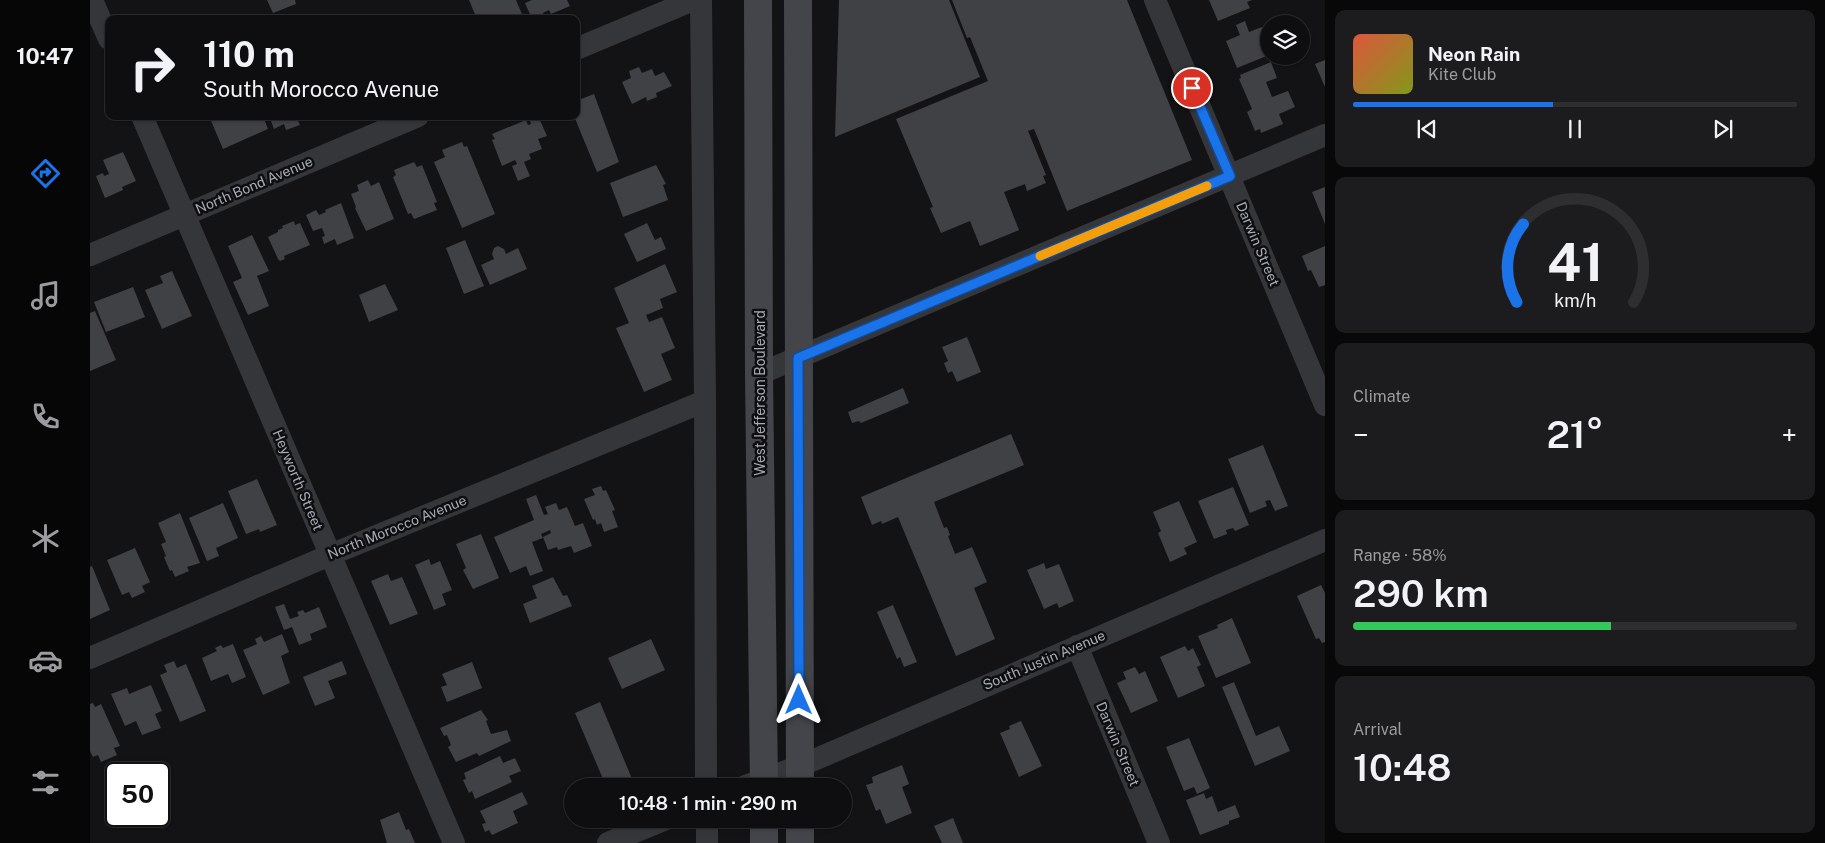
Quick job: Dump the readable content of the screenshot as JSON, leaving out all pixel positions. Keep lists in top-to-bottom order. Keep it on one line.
{"streets":{"main road":["West Jefferson Boulevard"],"street":["North Bond Avenue","Darwin Street","Heyworth Street","North Morocco Avenue","South Justin Avenue"]},"crossings":[["North Bond Avenue","Heyworth Street"],["Darwin Street","South Justin Avenue"],["Heyworth Street","North Morocco Avenue"]],"page":{"tabs":"10:47","turn":["110 m","South Morocco Avenue"],"song":["Neon Rain","Kite Club"],"tile":["Climate",["Range · 58%","290 km"],["Arrival","10:48"]],"heat":["−","21°","+"],"limit":"50","trip":"10:48 · 1 min · 290 m","gauge":["41","km/h"]}}
